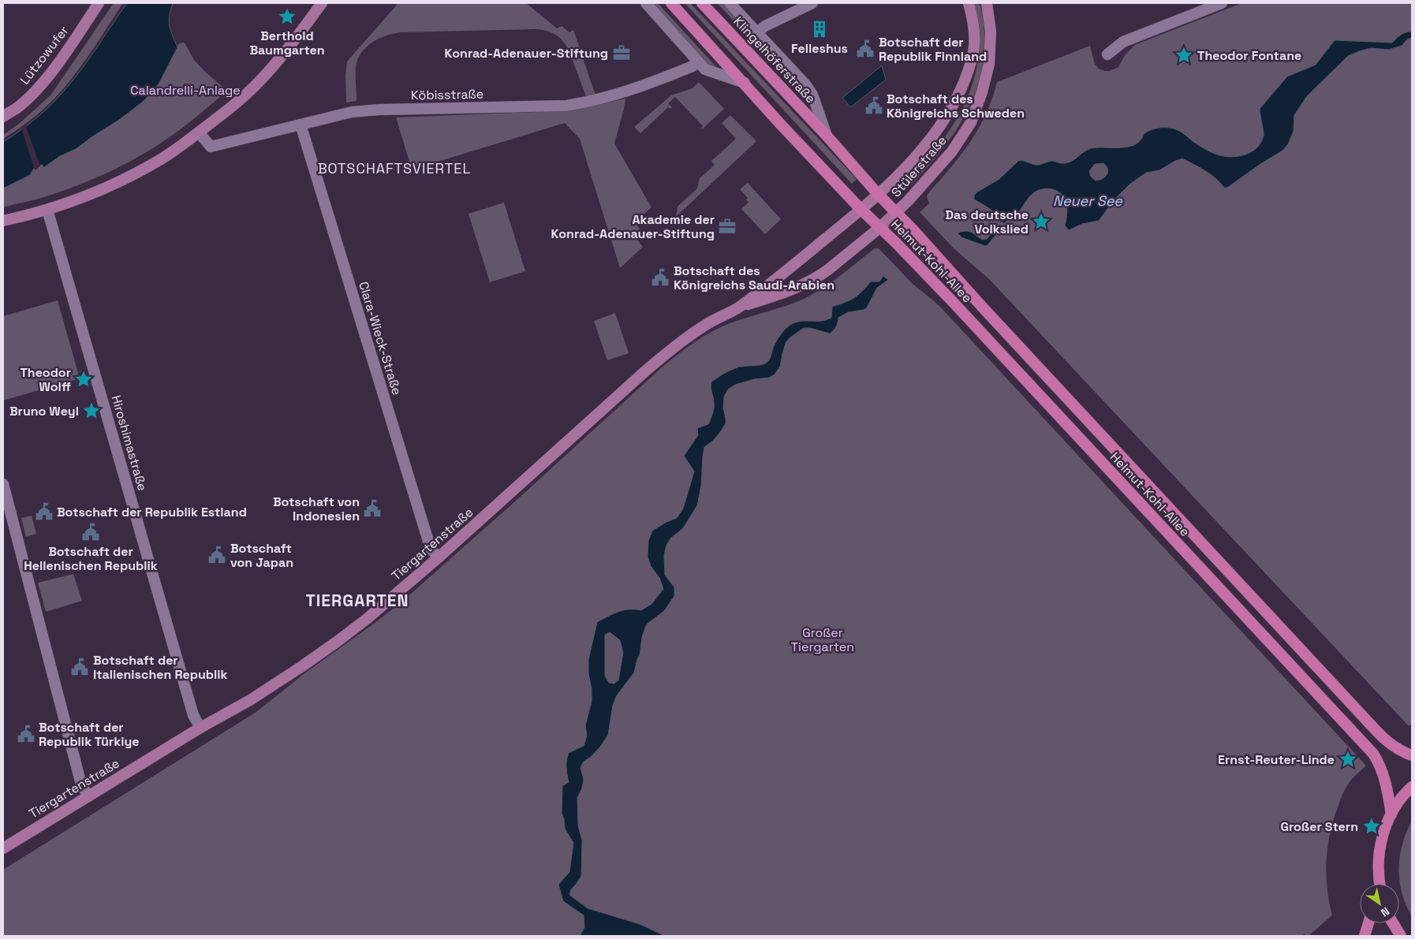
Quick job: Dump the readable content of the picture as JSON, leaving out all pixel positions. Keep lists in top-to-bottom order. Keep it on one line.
{"streets":{"main road":["Lützowufer","Klingelhöferstraße","Stülerstraße","Helmut-Kohl-Allee","Tiergartenstraße"],"street":["Köbisstraße","Clara-Wieck-Straße","Hiroshimastraße"]},"crossings":[["Klingelhöferstraße","Stülerstraße"],["Klingelhöferstraße","Helmut-Kohl-Allee"],["Klingelhöferstraße","Tiergartenstraße"],["Köbisstraße","Clara-Wieck-Straße"],["Stülerstraße","Helmut-Kohl-Allee"],["Stülerstraße","Tiergartenstraße"],["Helmut-Kohl-Allee","Tiergartenstraße"],["Clara-Wieck-Straße","Tiergartenstraße"],["Hiroshimastraße","Tiergartenstraße"]],"districts":["BOTSCHAFTSVIERTEL","TIERGARTEN"],"water":["Neuer See"],"parks":["Calandrelli-Anlage","Großer Tiergarten"],"places":{"place":["Berthold Baumgarten","Theodor Fontane","Das deutsche Volkslied","Theodor Wolff","Bruno Weyl","Ernst-Reuter-Linde","Großer Stern"],"building":["Felleshus"],"public building":["Botschaft der Republik Finnland","Botschaft des Königreichs Schweden","Botschaft des Königreichs Saudi-Arabien","Botschaft von Indonesien","Botschaft der Republik Estland","Botschaft der Hellenischen Republik","Botschaft von Japan","Botschaft der Italienischen Republik","Botschaft der Republik Türkiye"],"office":["Konrad-Adenauer-Stiftung","Akademie der Konrad-Adenauer-Stiftung"]},"north":"bottom right"}
